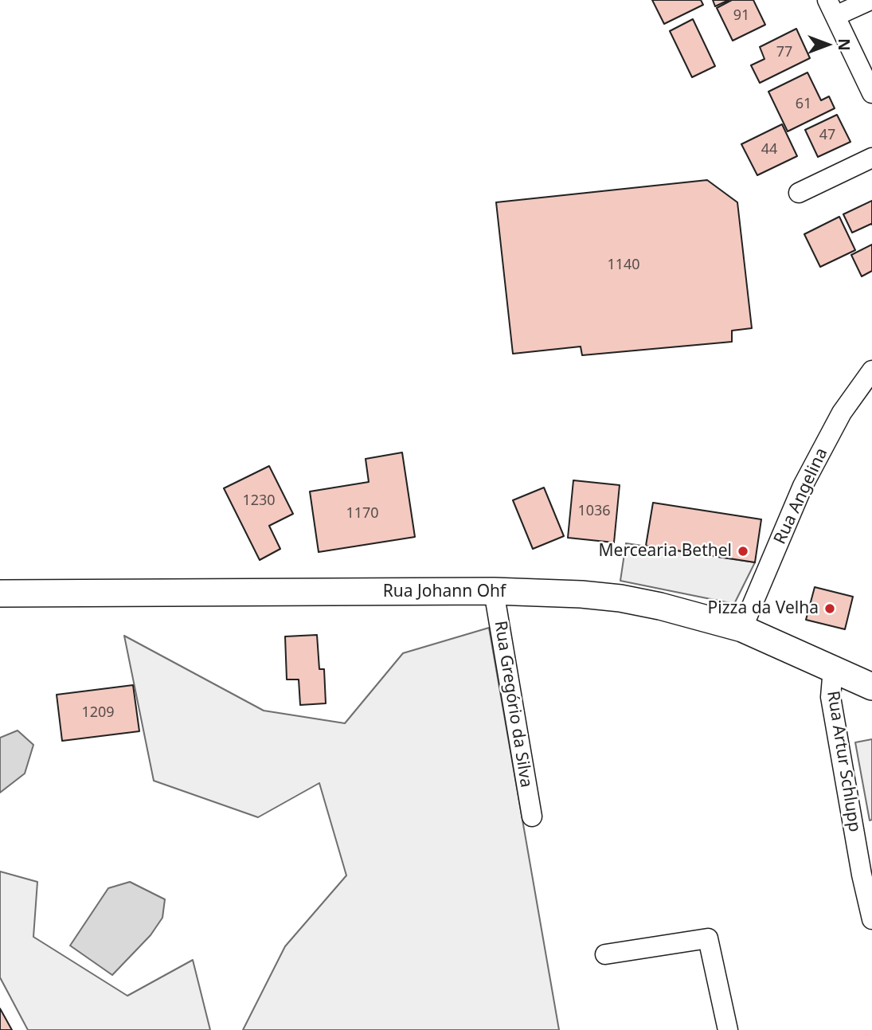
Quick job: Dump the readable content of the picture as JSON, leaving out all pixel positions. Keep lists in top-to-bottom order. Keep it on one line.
{"streets":{"main road":["Rua Johann Ohf"],"street":["Rua Angelina","Rua Gregório da Silva","Rua Artur Schlupp"]},"crossings":[["Rua Angelina","Rua Johann Ohf"],["Rua Johann Ohf","Rua Gregório da Silva"],["Rua Johann Ohf","Rua Artur Schlupp"]],"places":["Mercearia Bethel","Pizza da Velha"],"house_numbers":["91","77","61","47","44","1140","1230","1036","1170","1209"],"north":"right"}
